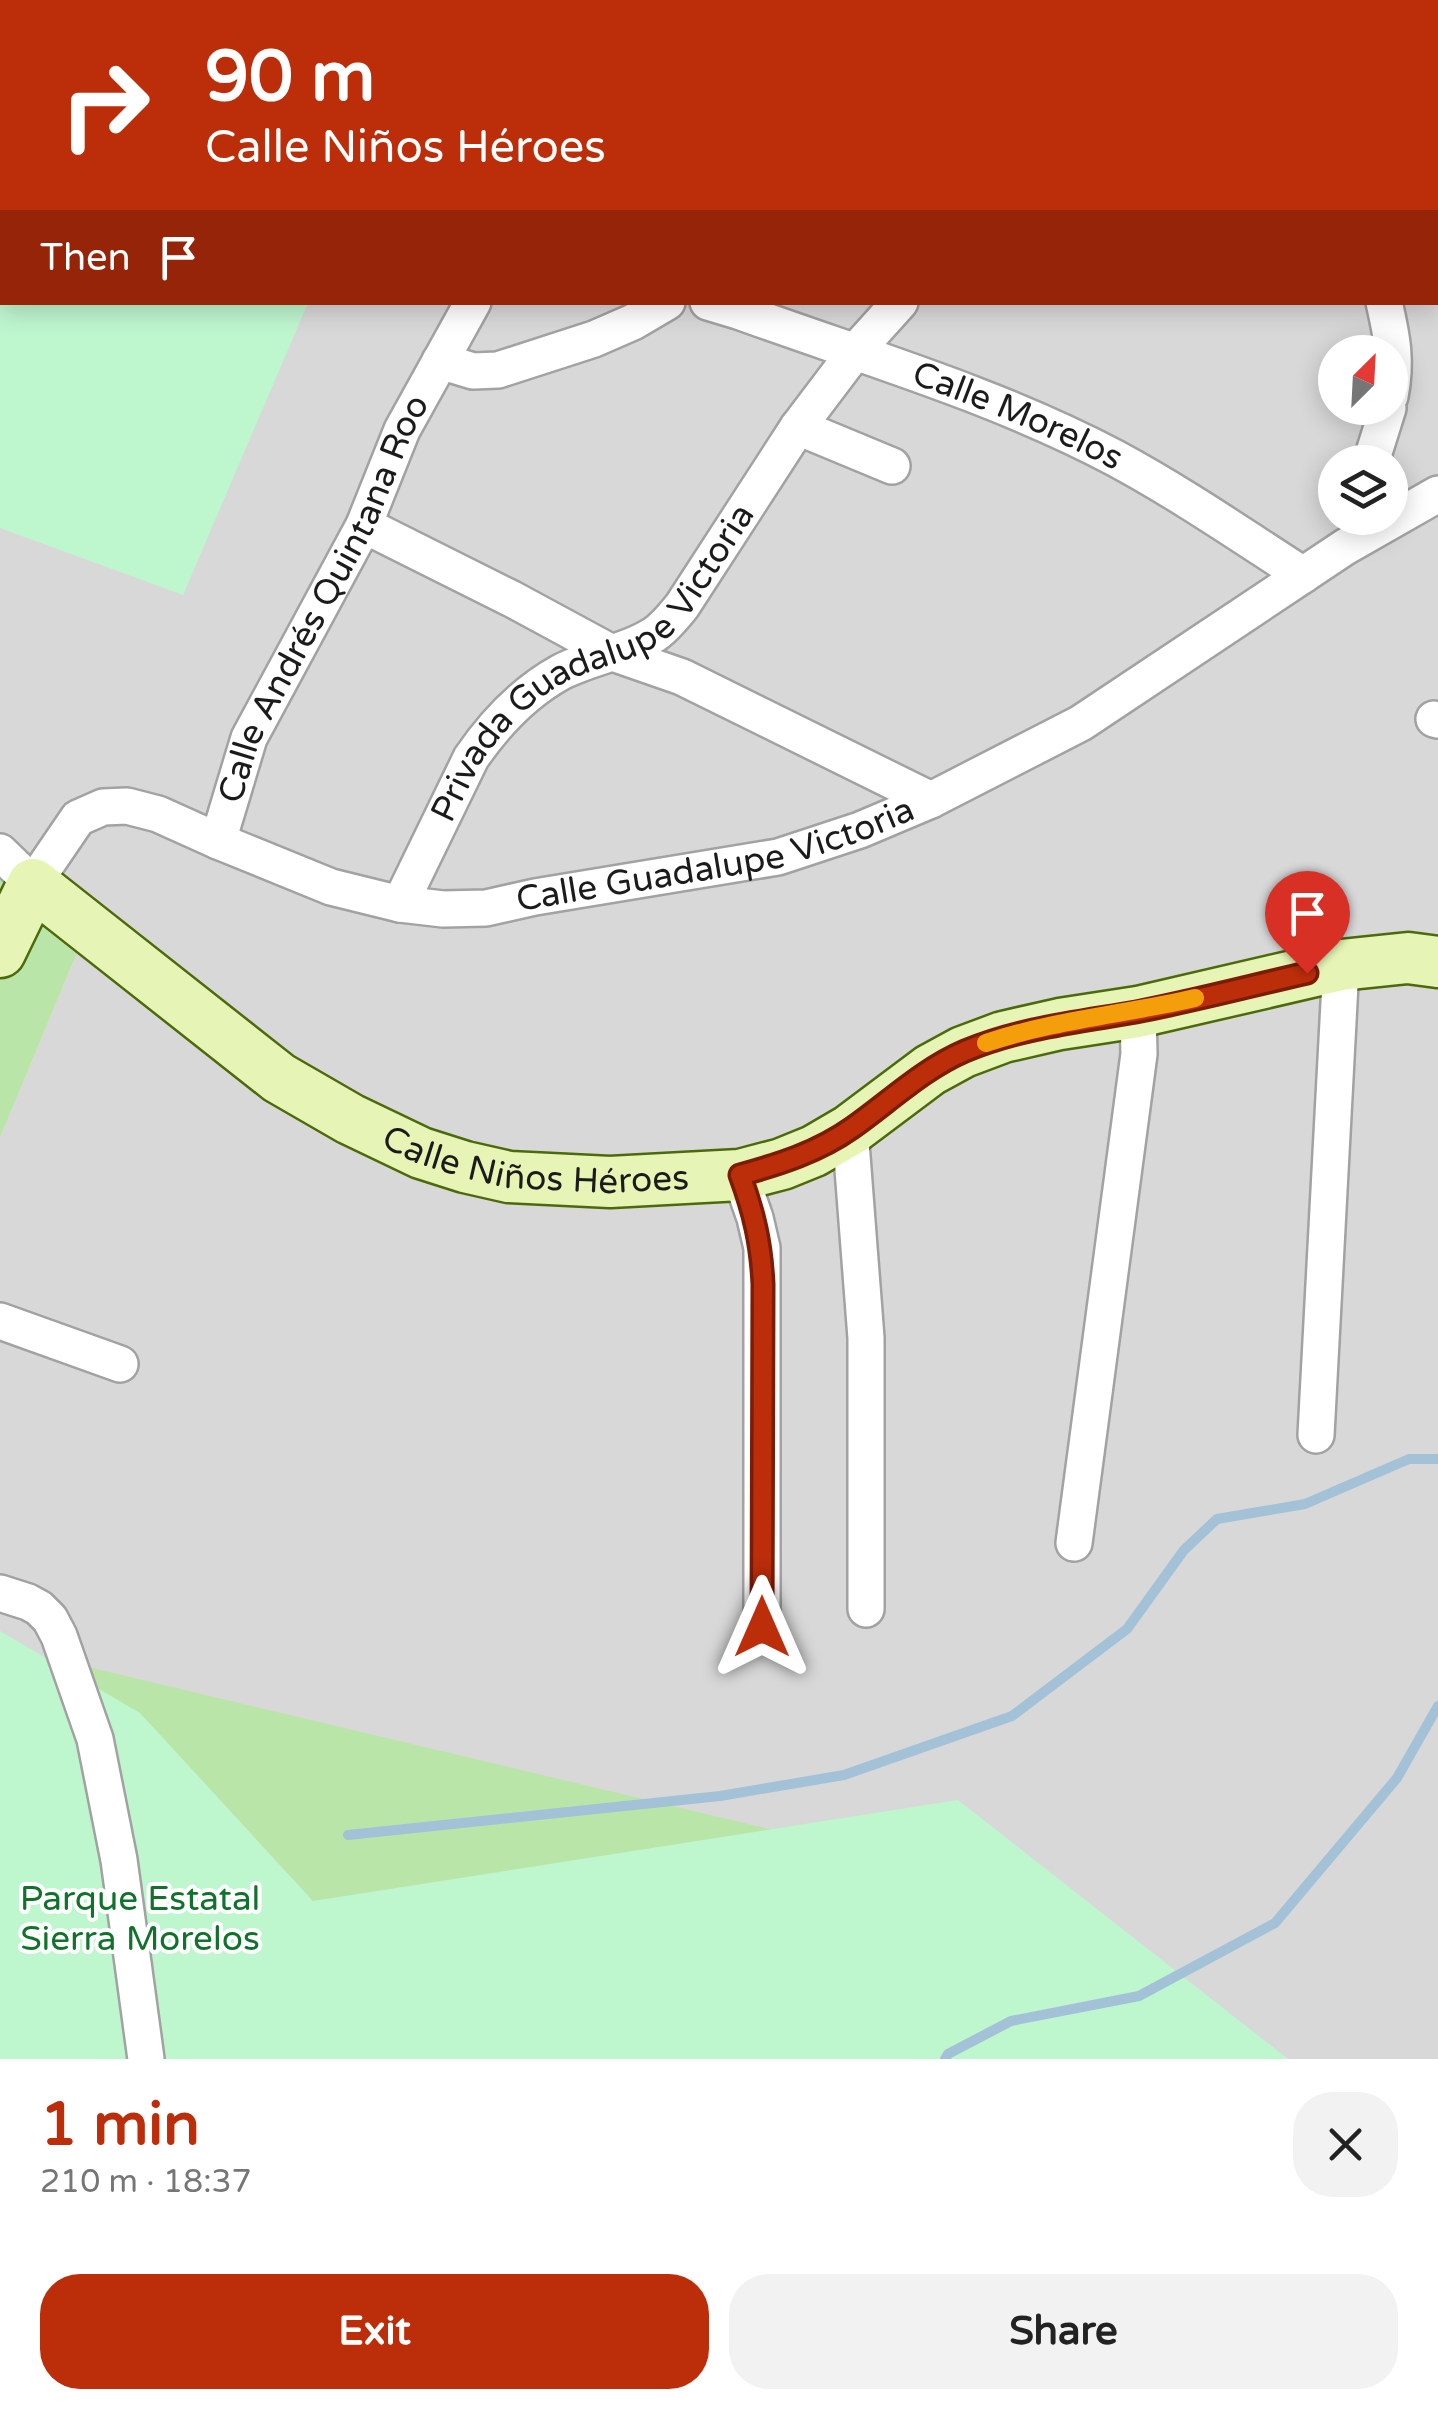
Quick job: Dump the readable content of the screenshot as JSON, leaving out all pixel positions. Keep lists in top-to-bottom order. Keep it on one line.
{"streets":{"street":["Calle Morelos","Calle Andrés Quintana Roo","Privada Guadalupe Victoria","Calle Guadalupe Victoria","Calle Niños Héroes"]},"crossings":[["Calle Morelos","Privada Guadalupe Victoria"],["Calle Morelos","Calle Guadalupe Victoria"],["Calle Andrés Quintana Roo","Calle Guadalupe Victoria"],["Privada Guadalupe Victoria","Calle Guadalupe Victoria"],["Calle Guadalupe Victoria","Calle Niños Héroes"]],"parks":["Parque Estatal Sierra Morelos"],"north":"top right","page":{"turn":["90 m","Calle Niños Héroes"],"then":"Then","heading":["1 min","210 m · 18:37"],"buttons":["Exit","Share"]}}
